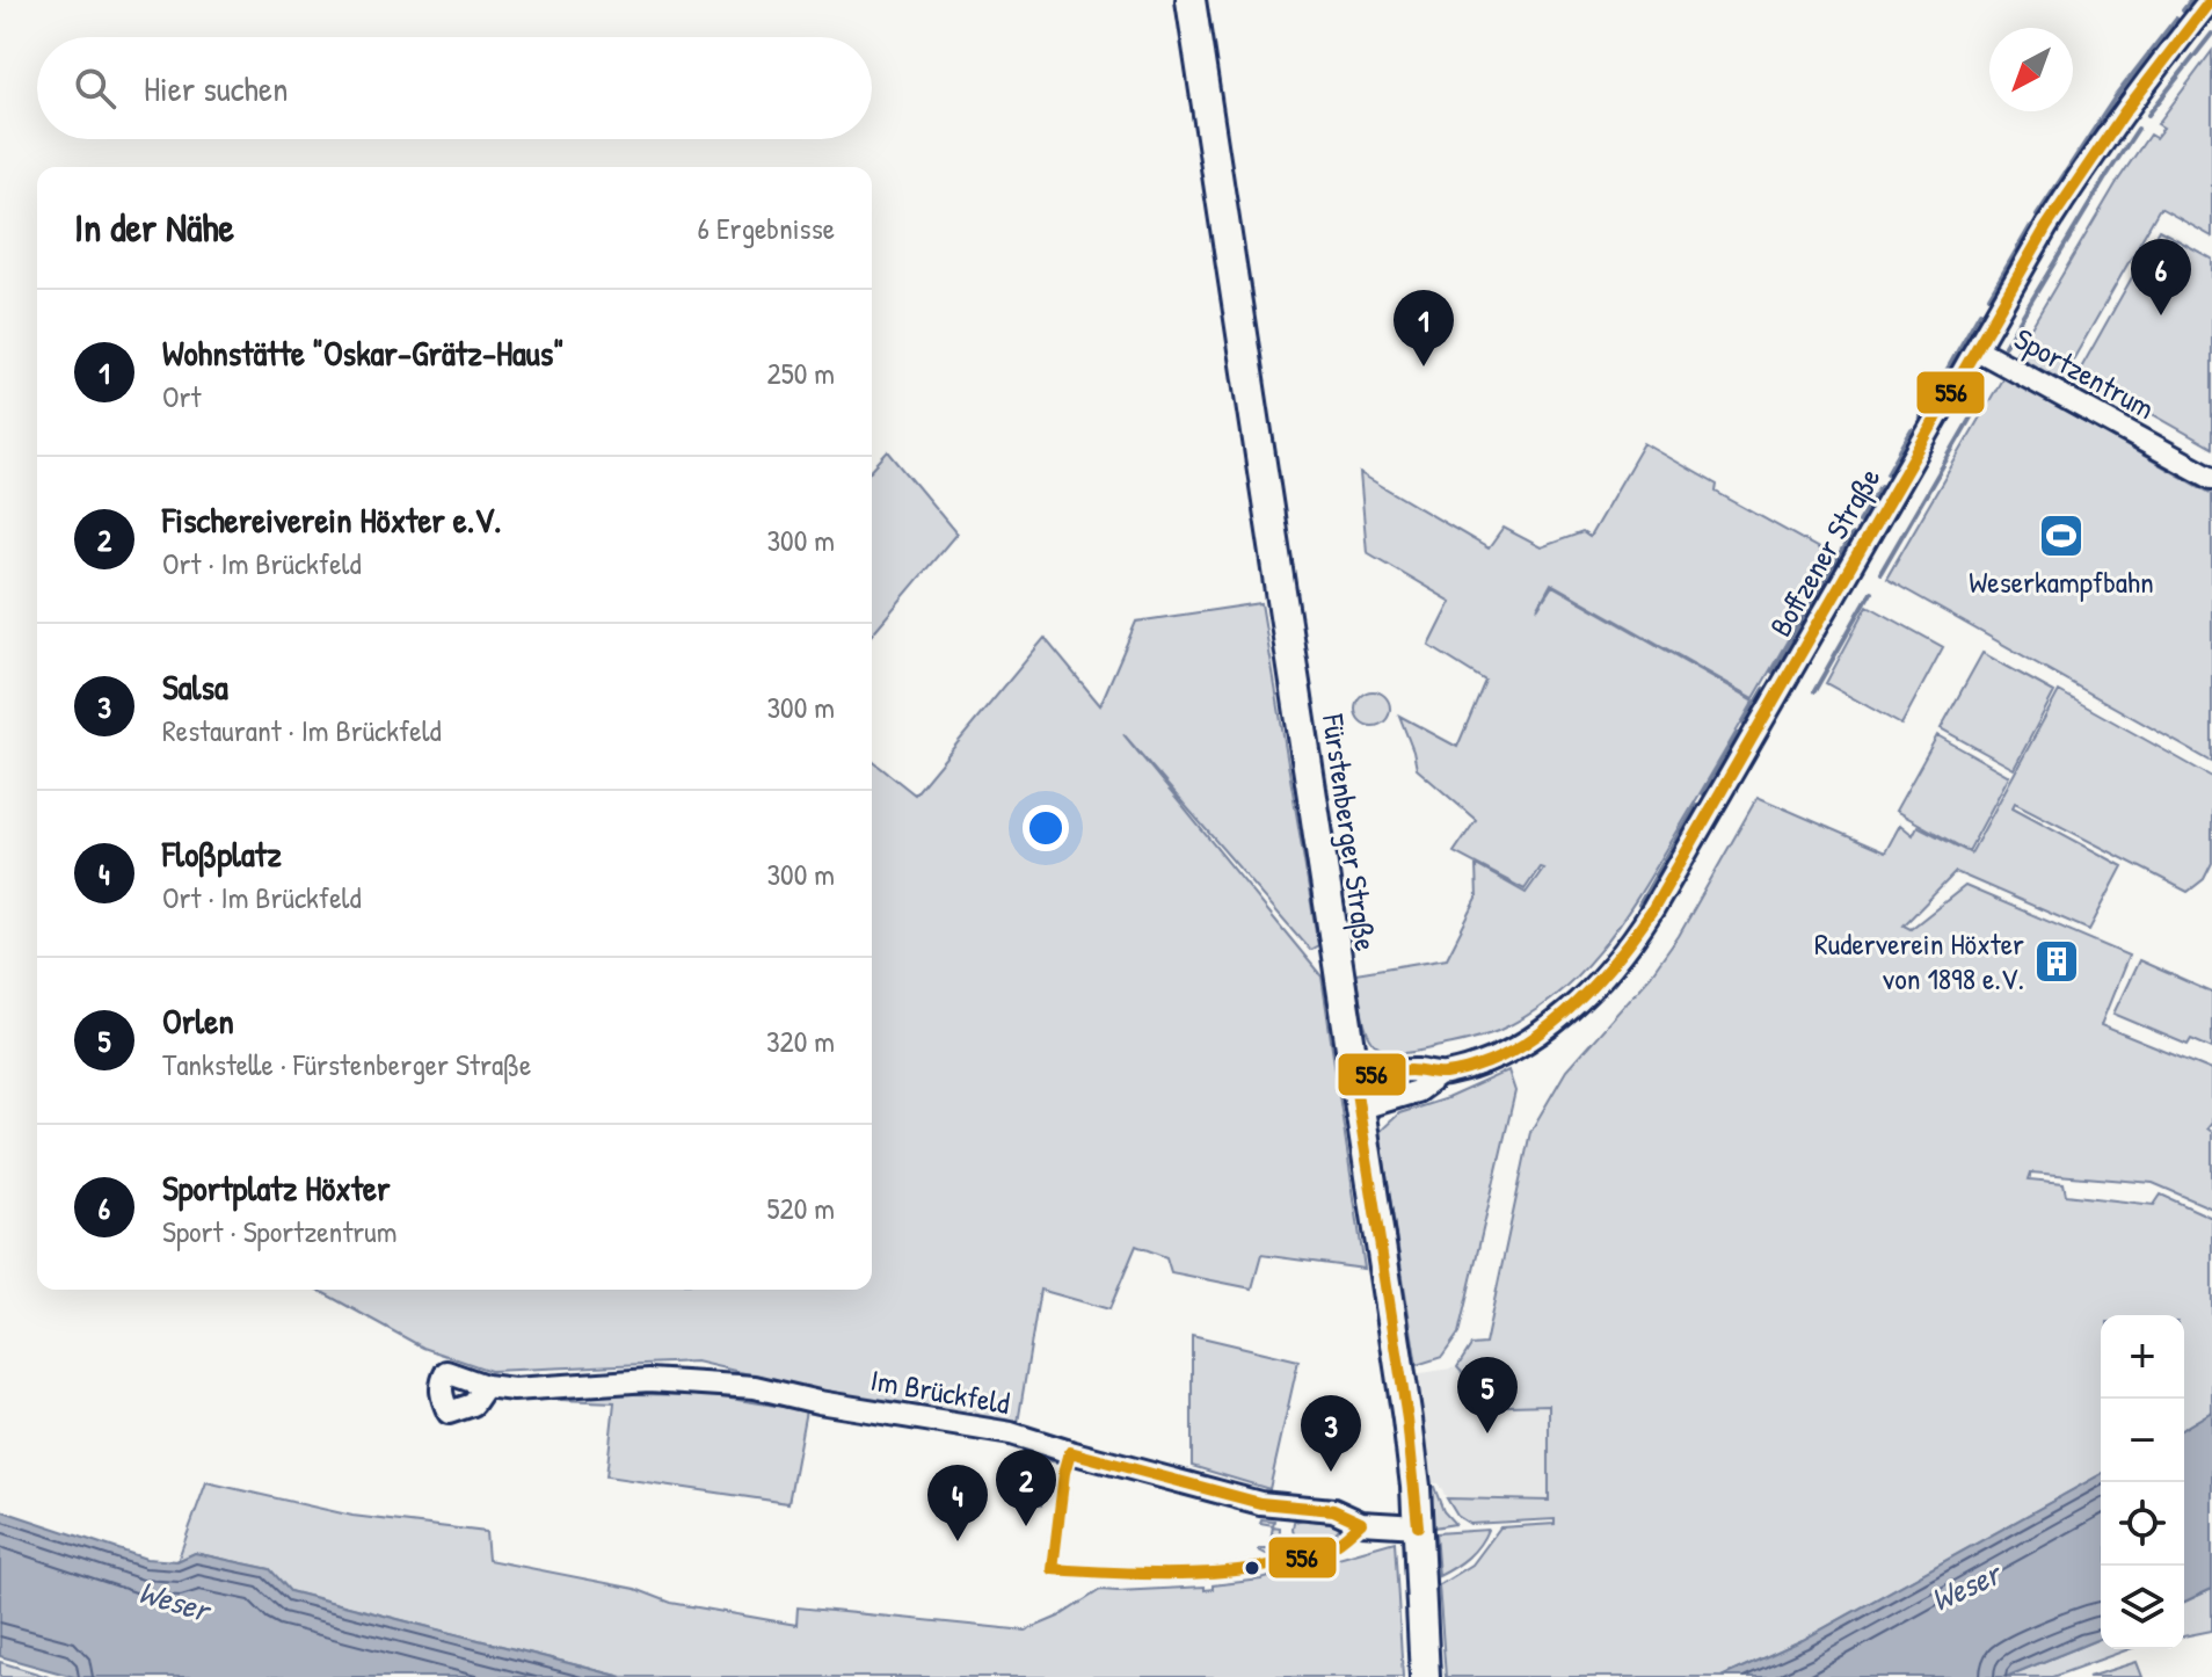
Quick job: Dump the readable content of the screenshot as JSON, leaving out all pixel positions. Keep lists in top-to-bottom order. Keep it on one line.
{"streets":{"main road":["Fürstenberger Straße"],"street":["Sportzentrum","Boffzener Straße","Im Brückfeld"]},"crossings":[["Sportzentrum","Boffzener Straße"],["Boffzener Straße","Fürstenberger Straße"],["Fürstenberger Straße","Im Brückfeld"]],"water":["Weser"],"places":{"sports":["Weserkampfbahn"],"building":["Ruderverein Höxter von 1898 e.V."]},"lines":["transit line 556"],"north":"bottom left","page":{"search":"Hier suchen","heading":["In der Nähe","6 Ergebnisse"],"pins":["6","1","5","3","2","4"],"list":[{"mark":"1","name":"Wohnstätte \"Oskar-Grätz-Haus\"","note":"Ort","value":"250 m"},{"mark":"2","name":"Fischereiverein Höxter e.V.","note":"Ort · Im Brückfeld","value":"300 m"},{"mark":"3","name":"Salsa","note":"Restaurant · Im Brückfeld","value":"300 m"},{"mark":"4","name":"Floßplatz","note":"Ort · Im Brückfeld","value":"300 m"},{"mark":"5","name":"Orlen","note":"Tankstelle · Fürstenberger Straße","value":"320 m"},{"mark":"6","name":"Sportplatz Höxter","note":"Sport · Sportzentrum","value":"520 m"}],"map_buttons":["+","−"]}}
